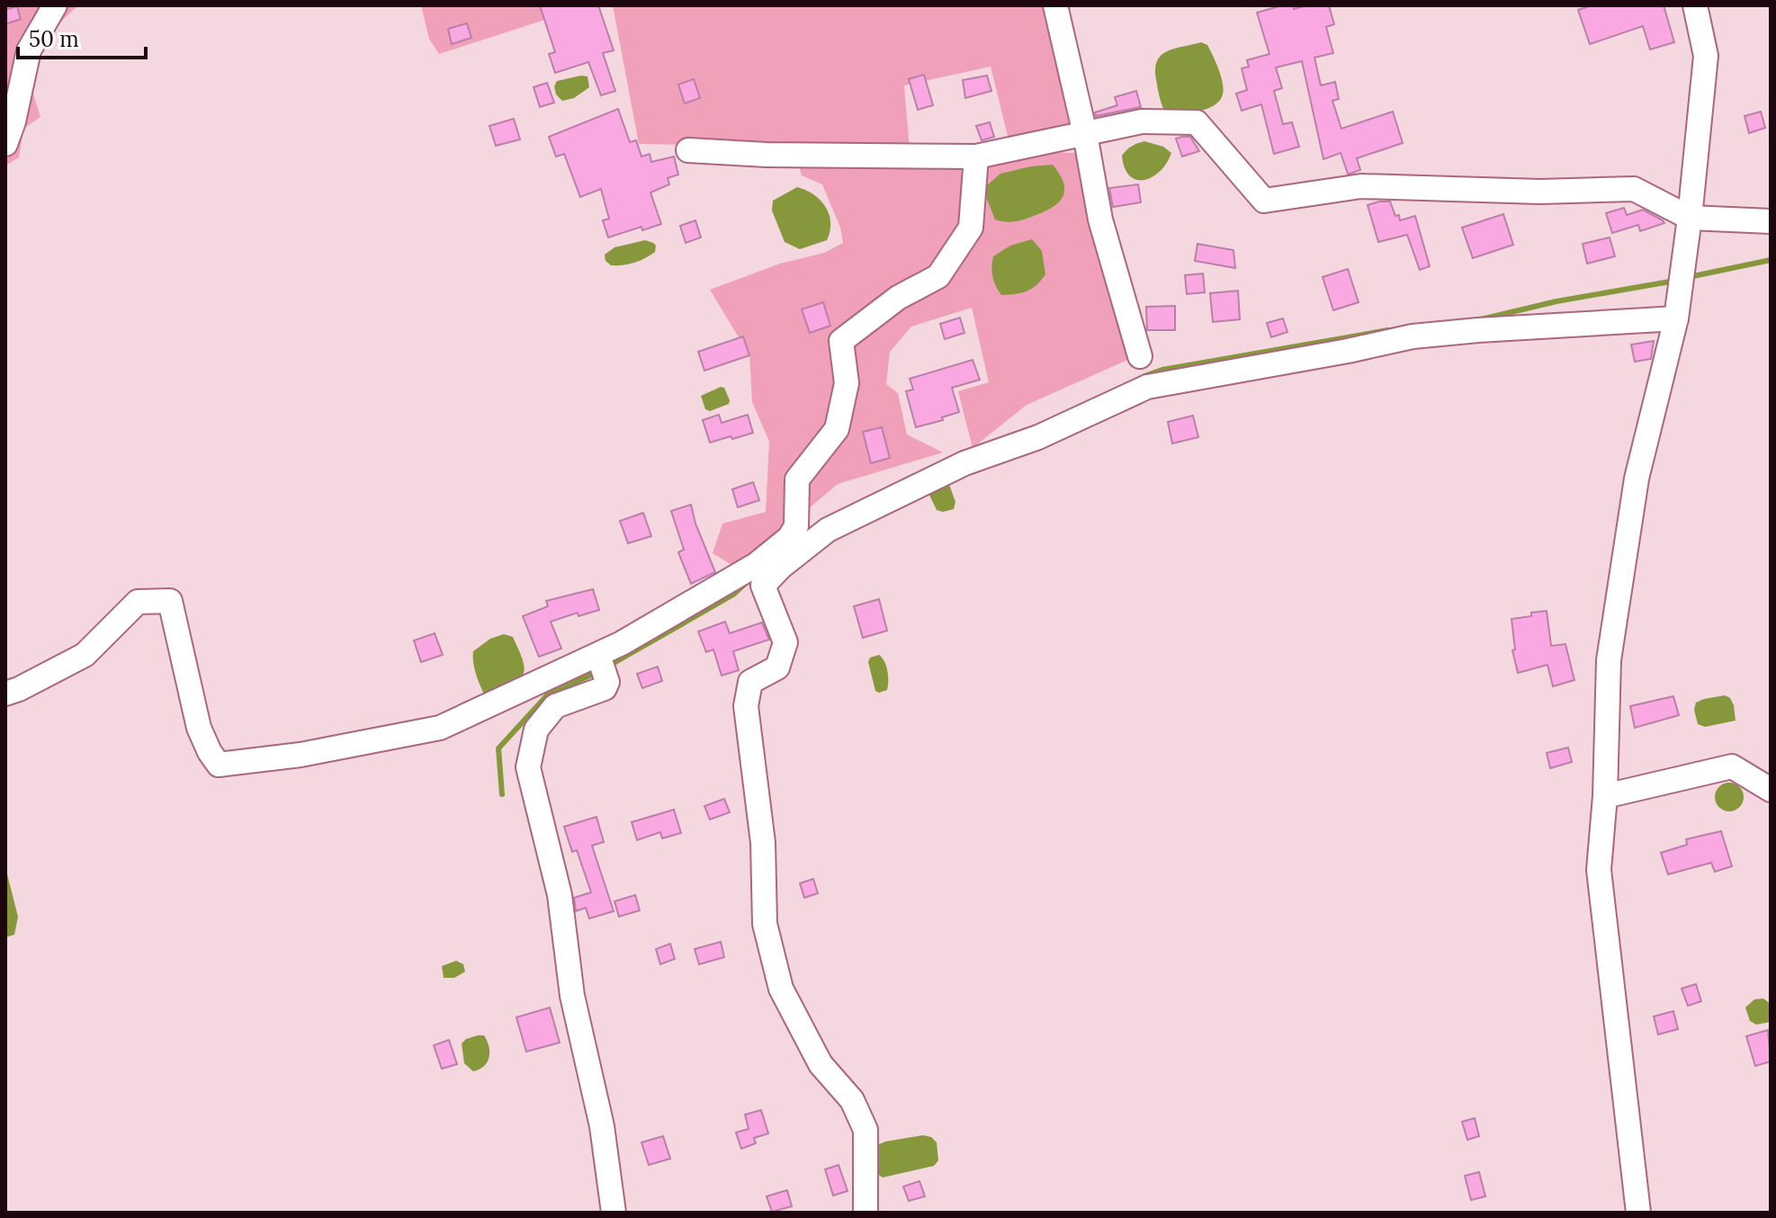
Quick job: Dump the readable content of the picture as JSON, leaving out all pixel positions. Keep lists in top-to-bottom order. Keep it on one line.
{"scale_bar":"50 m"}
